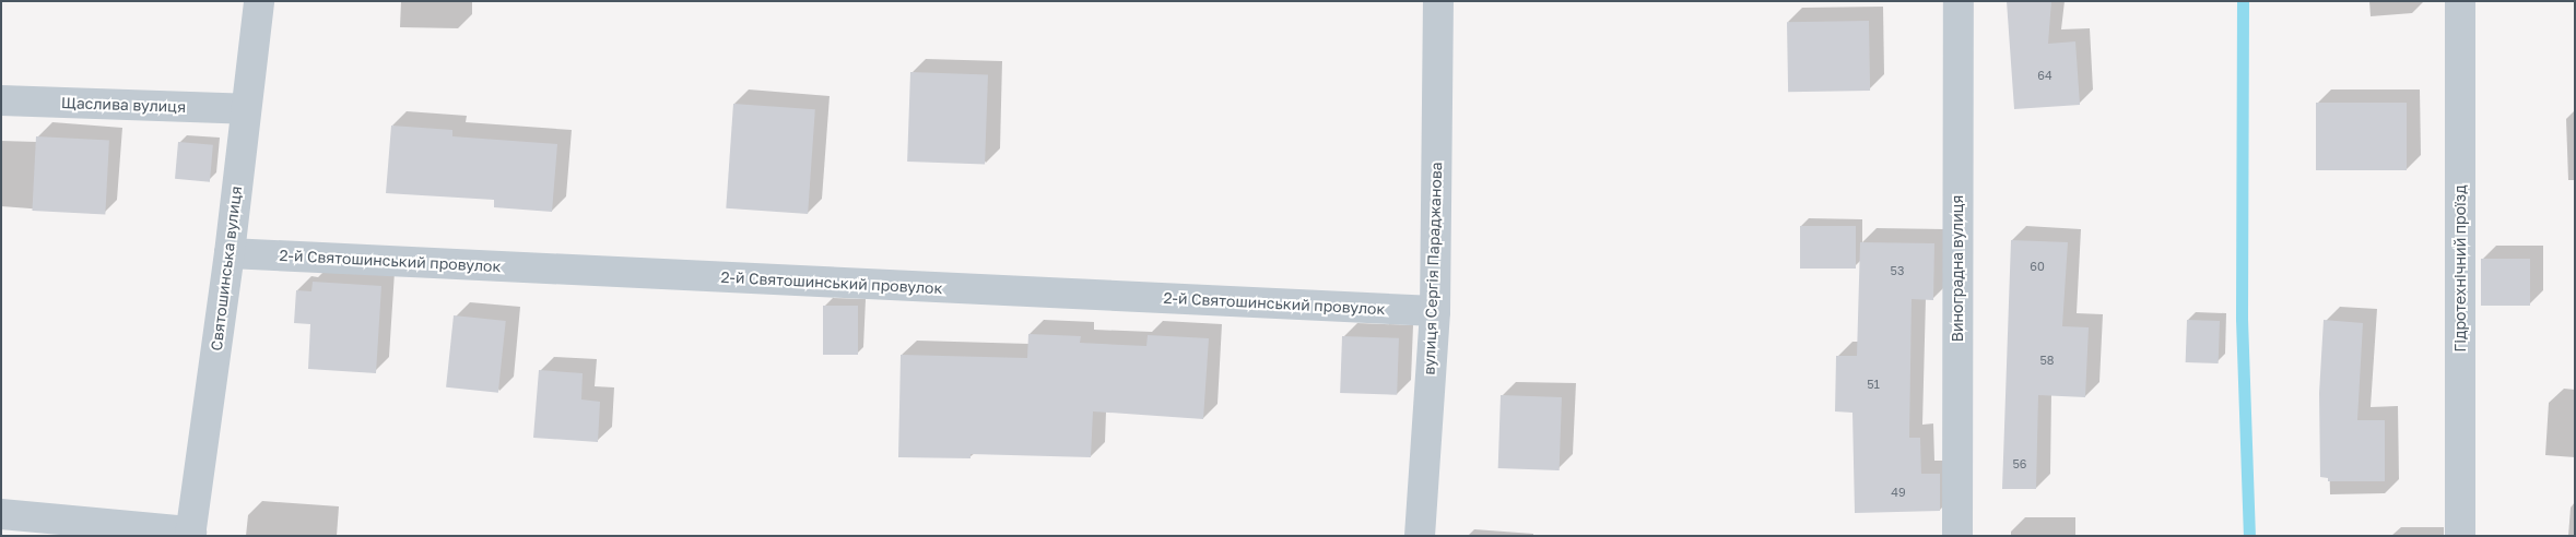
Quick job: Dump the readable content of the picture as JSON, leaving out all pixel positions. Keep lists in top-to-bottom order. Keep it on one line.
{"streets":{"street":["Щаслива вулиця","2-й Святошинський провулок","Святошинська вулиця","вулиця Сергія Параджанова","Виноградна вулиця","Гідротехнічний проїзд"]},"crossings":[["Щаслива вулиця","Святошинська вулиця"],["2-й Святошинський провулок","Святошинська вулиця"],["2-й Святошинський провулок","вулиця Сергія Параджанова"]],"house_numbers":["64","60","53","58","51","56","49"]}
